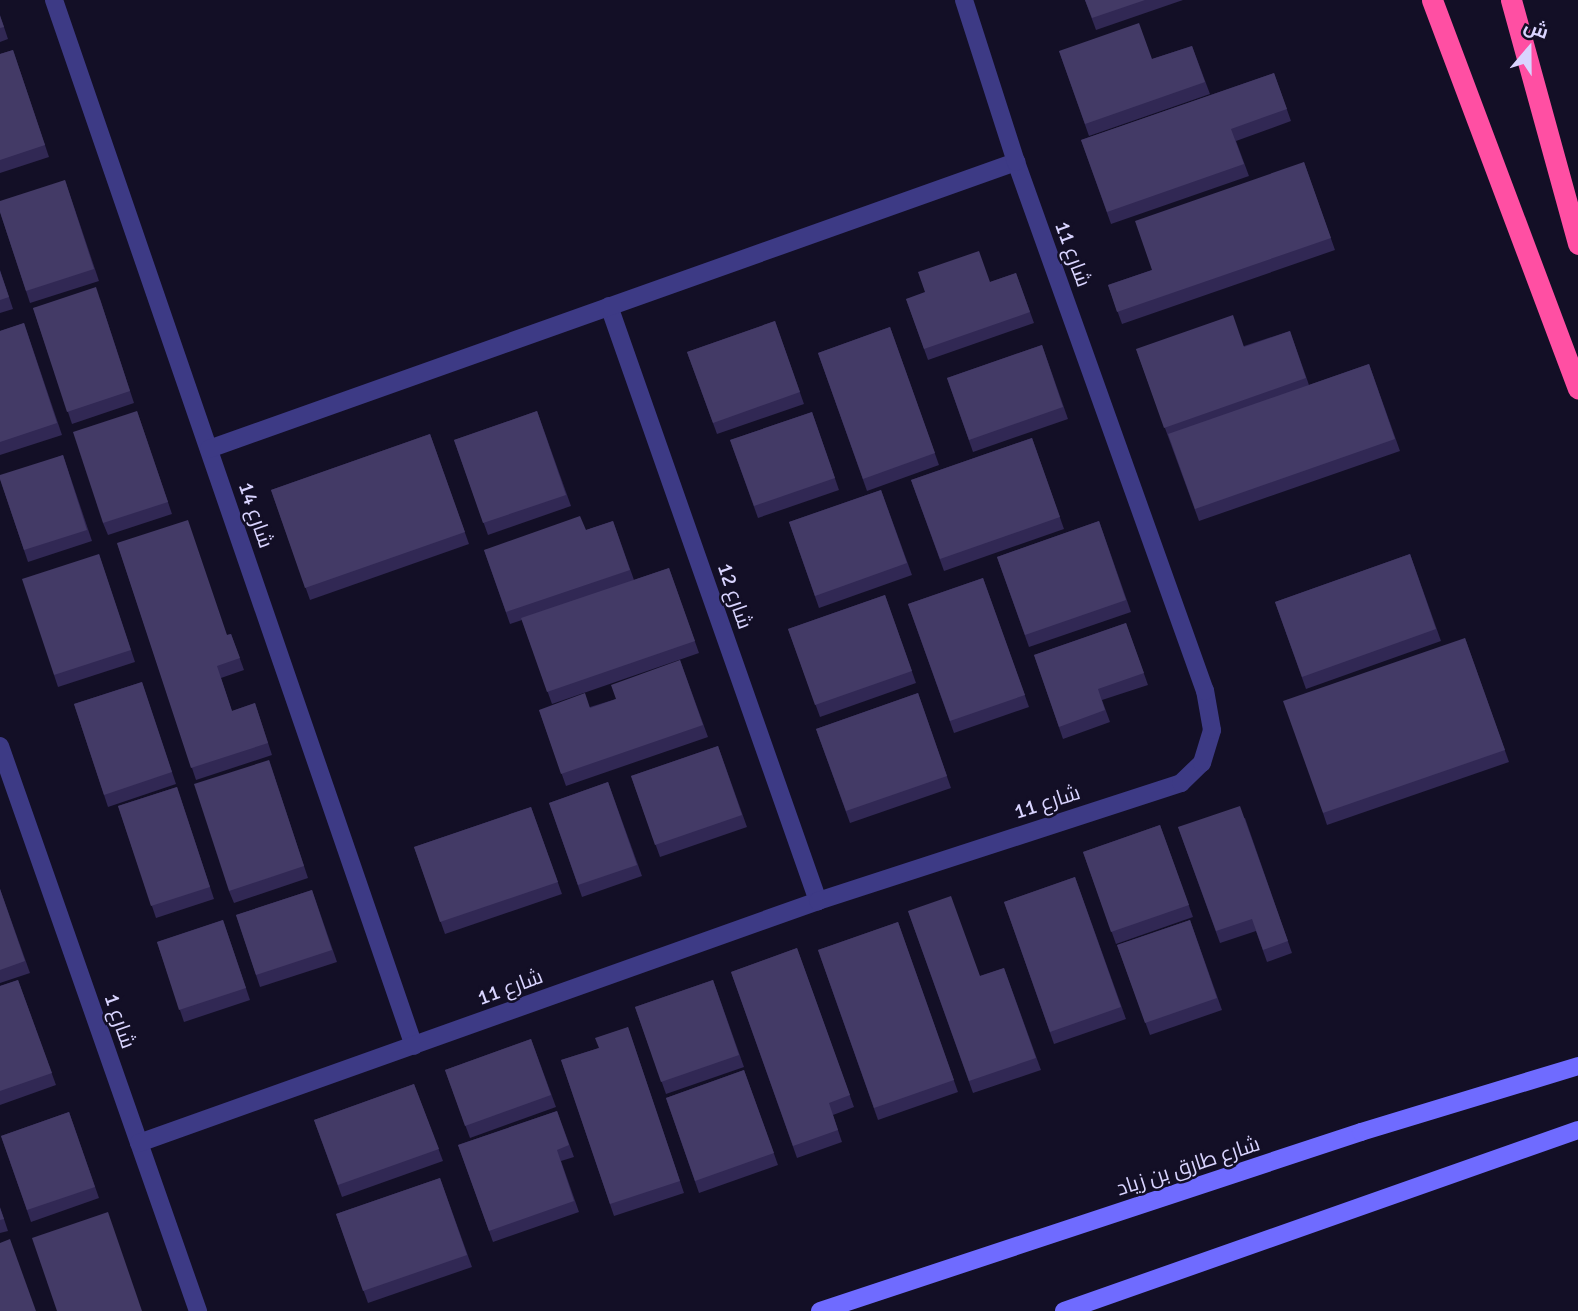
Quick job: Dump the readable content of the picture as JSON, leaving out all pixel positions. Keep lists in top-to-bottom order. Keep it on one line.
{"streets":{"main road":["شارع طارق بن زياد"],"street":["شارع 11","شارع 14","شارع 12","شارع 1"]},"crossings":[["شارع 11","شارع 14"],["شارع 11","شارع 12"],["شارع 11","شارع 1"]],"north":"top"}
